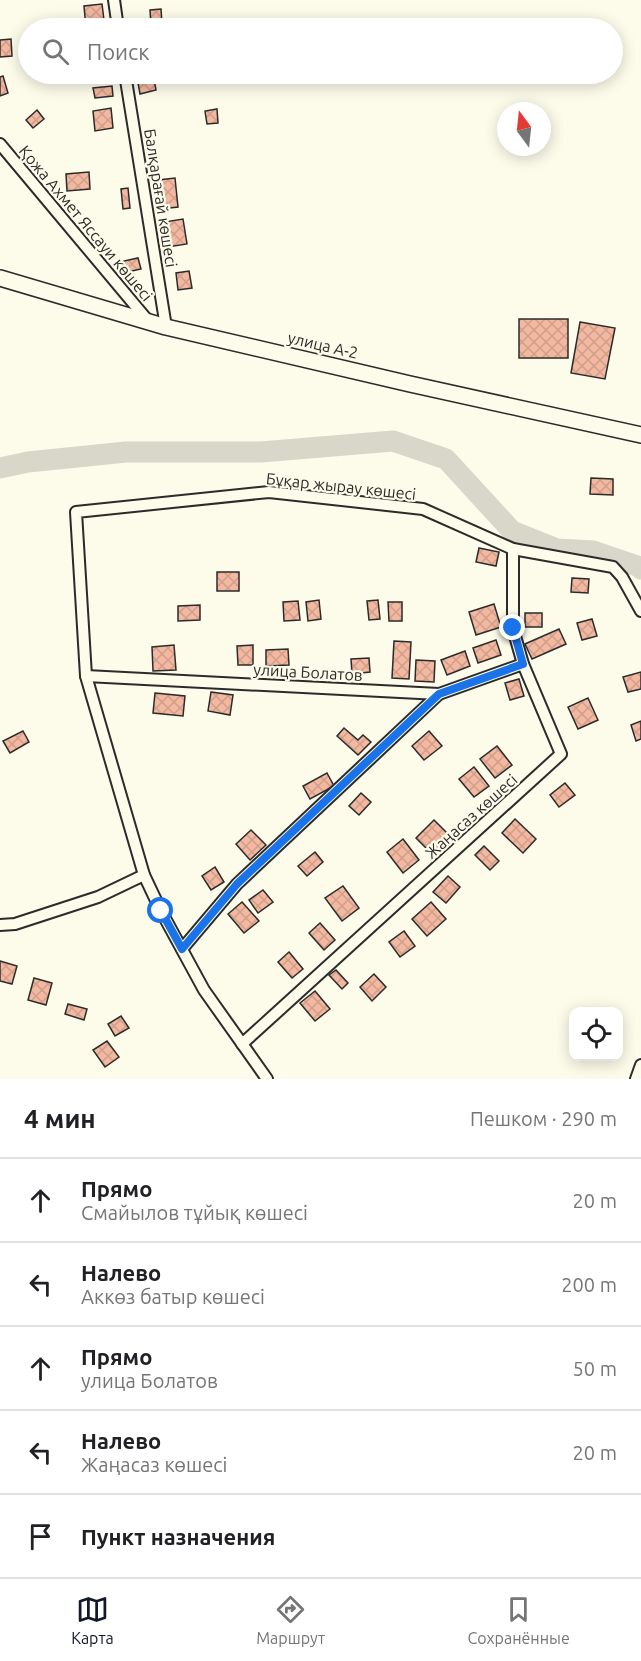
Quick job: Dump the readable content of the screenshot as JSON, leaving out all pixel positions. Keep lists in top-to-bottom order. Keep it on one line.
{"streets":{"main road":["улица А-2"],"street":["Балқарағай көшесі","Қожа Ахмет Яссауи көшесі","Бұқар жырау көшесі","улица Болатов","Жаңасаз көшесі"]},"crossings":[["Балқарағай көшесі","улица А-2"],["Қожа Ахмет Яссауи көшесі","улица А-2"],["Бұқар жырау көшесі","улица Болатов"],["Бұқар жырау көшесі","Жаңасаз көшесі"],["улица Болатов","Жаңасаз көшесі"]],"north":"top","page":{"search":"Поиск","heading":["4 мин","Пешком · 290 m"],"list":[["Прямо","Смайылов тұйық көшесі","20 m"],["Налево","Аккөз батыр көшесі","200 m"],["Прямо","улица Болатов","50 m"],["Налево","Жаңасаз көшесі","20 m"],"Пункт назначения"],"nav":["Карта","Маршрут","Сохранённые"]}}
